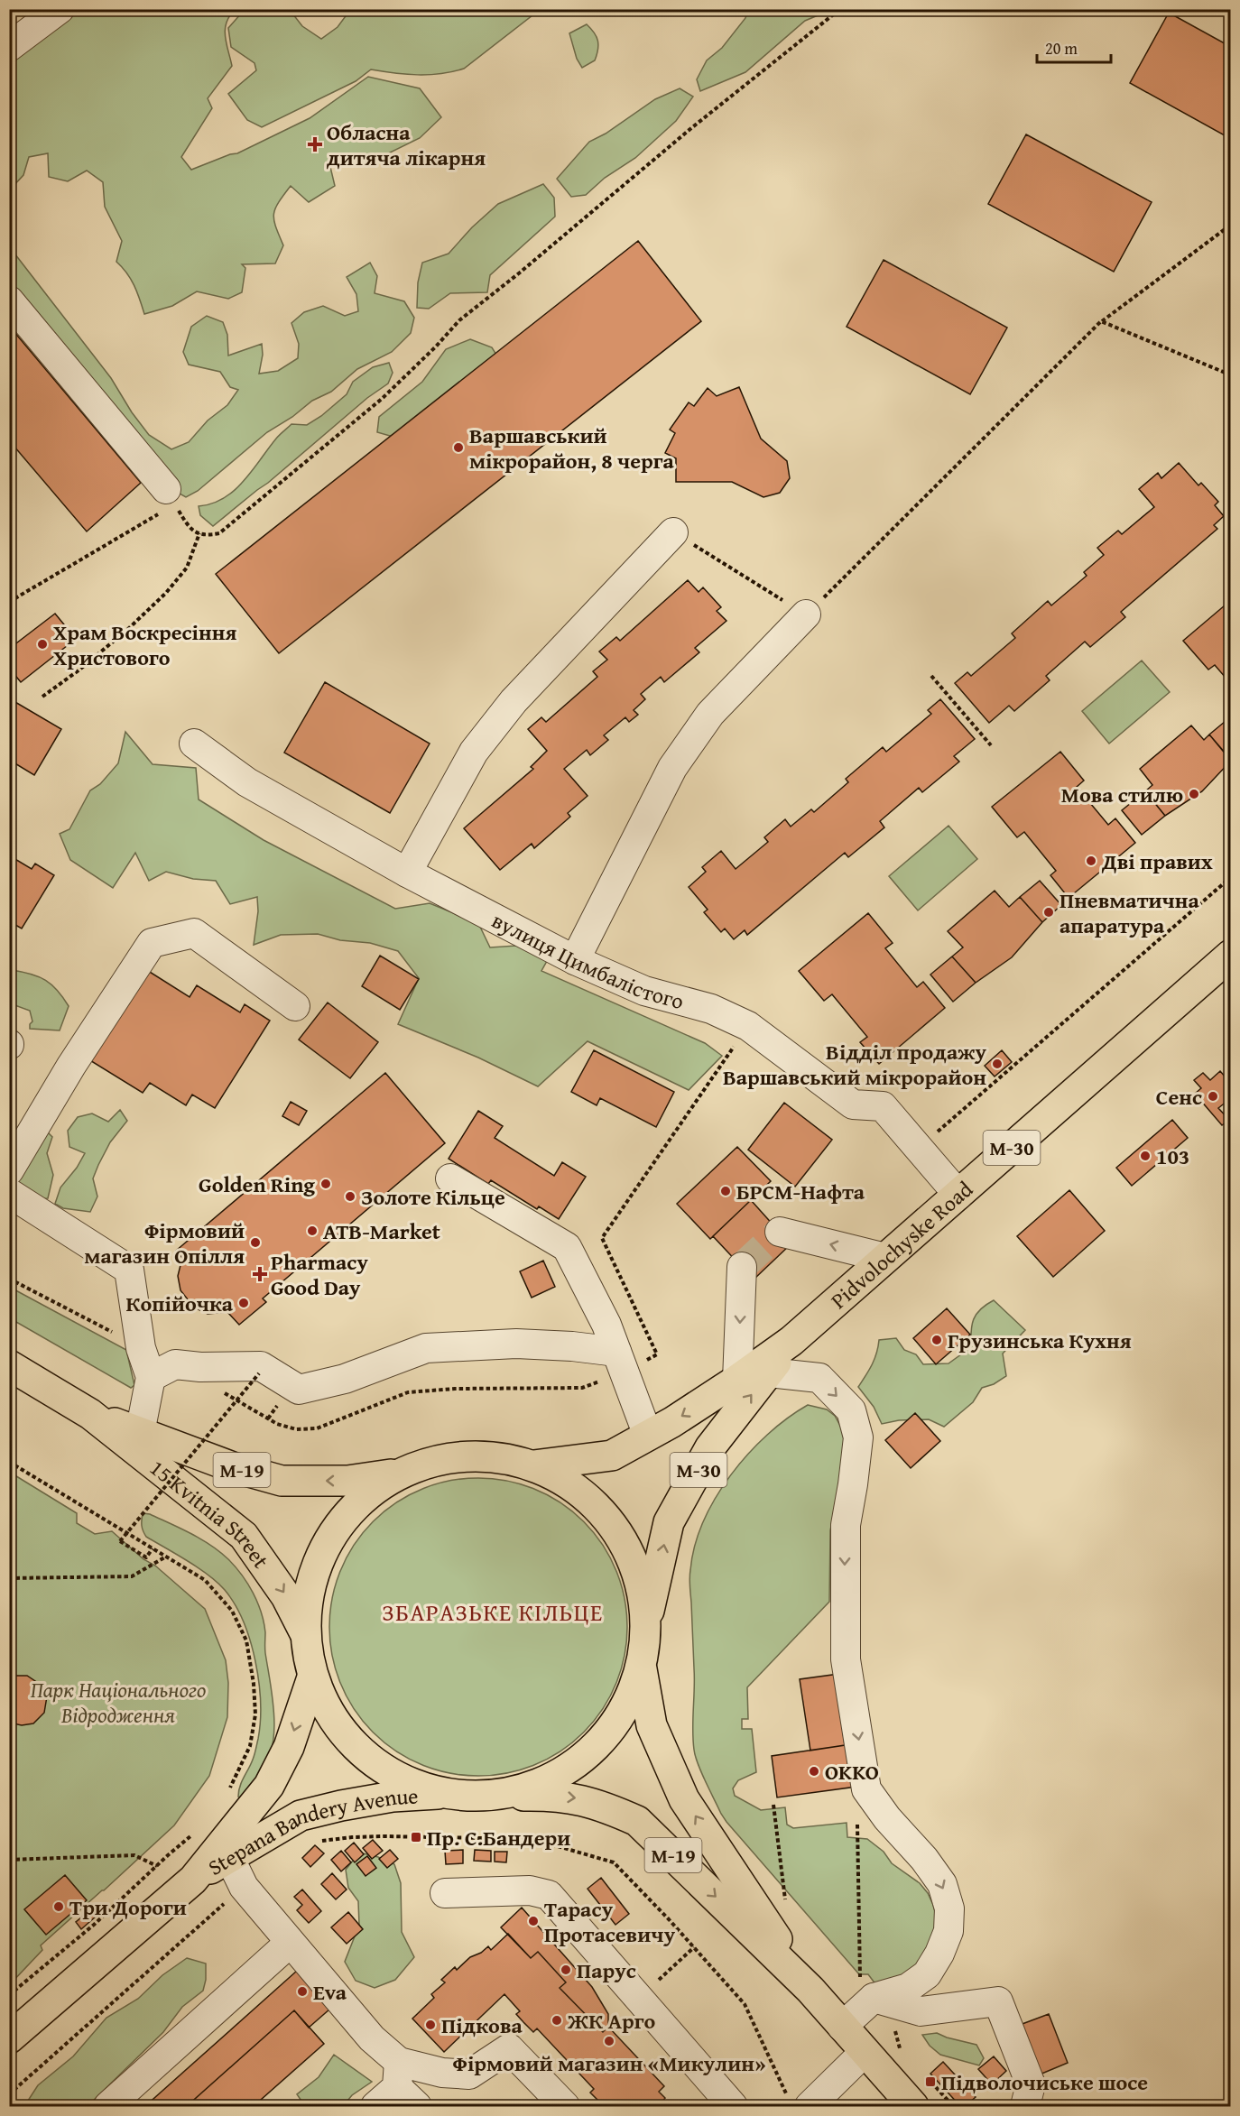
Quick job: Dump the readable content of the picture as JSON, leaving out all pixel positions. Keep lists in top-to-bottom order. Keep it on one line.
{"streets":{"main road":["М-30","Pidvolochyske Road","М-19","15 Kvitnia Street","Stepana Bandery Avenue"],"lane":["вулиця Цимбалістого"]},"crossings":[["вулиця Цимбалістого","Pidvolochyske Road"],["Pidvolochyske Road","М-19"],["М-19","15 Kvitnia Street"],["М-19","Stepana Bandery Avenue"]],"districts":["ЗБАРАЗЬКЕ КІЛЬЦЕ"],"parks":["Парк Національного Відродження"],"places":{"health":["Обласна дитяча лікарня","Pharmacy Good Day"],"other":["Варшавський мікрорайон, 8 черга","Храм Воскресіння Христового","Мова стилю","Дві правих","Пневматична апаратура","Відділ продажу Варшавський мікрорайон","Сенс","103","Golden Ring","БРСМ-Нафта","Золоте Кільце","ATB-Market","Фірмовий магазин Опілля","Копійочка","Грузинська Кухня","OKKO","Три Дороги","Тарасу Протасевичу","Парус","Eva","ЖК Арго","Підкова","Фірмовий магазин «Микулин»"],"transit":["Пр. С.Бандери","Підволочиське шосе"]},"scale_bar":"20 m"}
